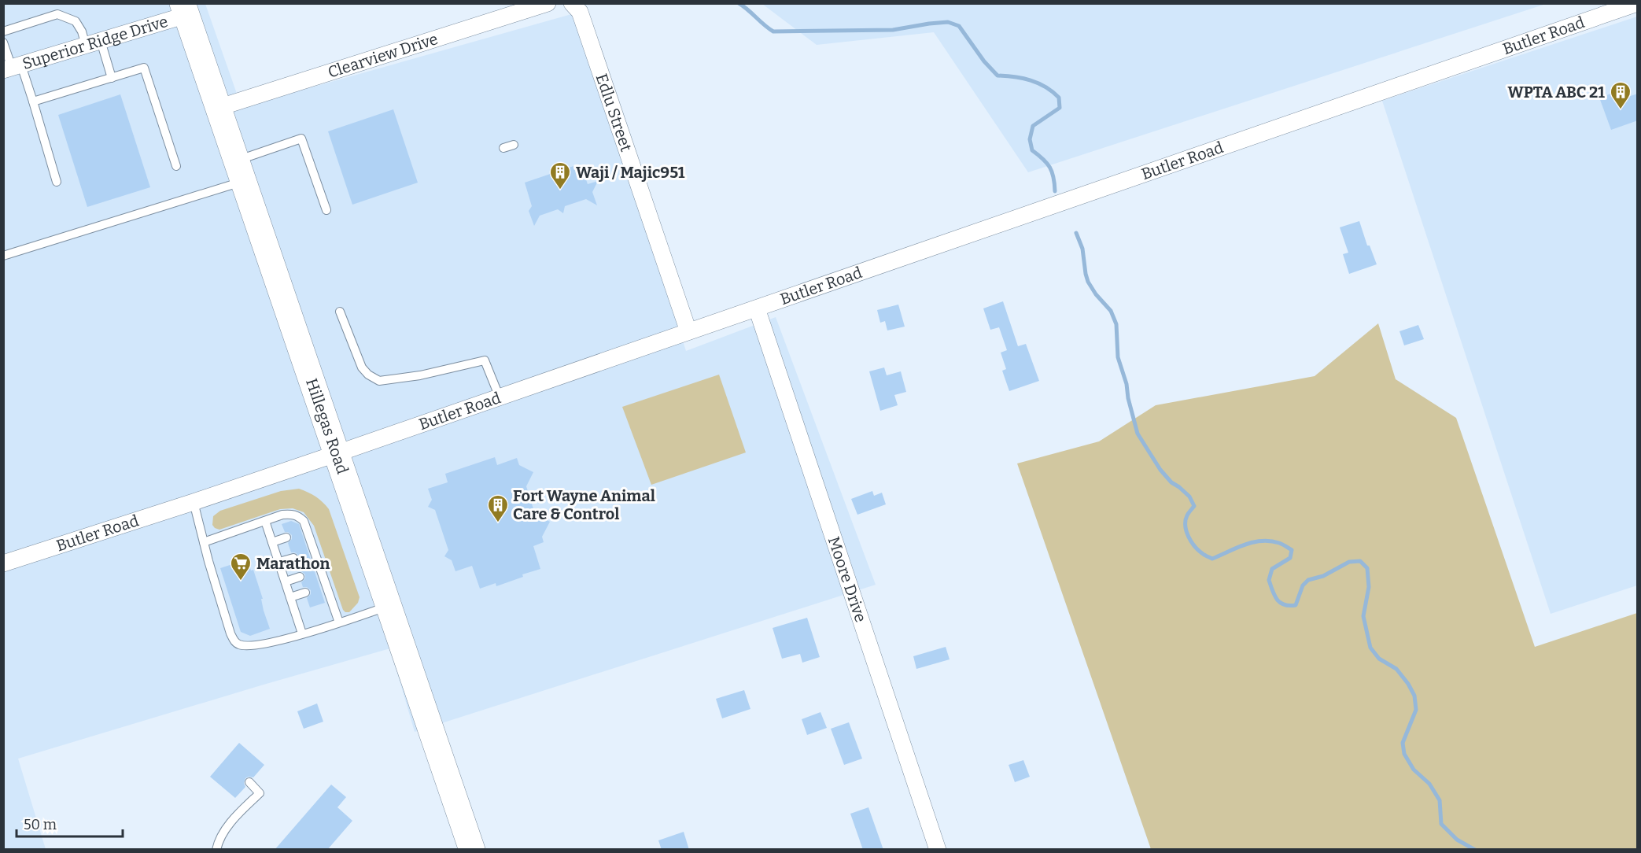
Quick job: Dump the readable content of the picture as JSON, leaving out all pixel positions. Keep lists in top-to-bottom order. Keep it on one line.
{"streets":{"main road":["Hillegas Road"],"street":["Butler Road","Superior Ridge Drive","Clearview Drive","Edlu Street","Moore Drive"]},"crossings":[["Butler Road","Edlu Street"],["Butler Road","Hillegas Road"],["Butler Road","Moore Drive"],["Superior Ridge Drive","Hillegas Road"],["Clearview Drive","Hillegas Road"]],"places":{"building":["WPTA ABC 21","Waji / Majic951","Fort Wayne Animal Care & Control"],"supermarket":["Marathon"]},"scale_bar":"50 m"}
